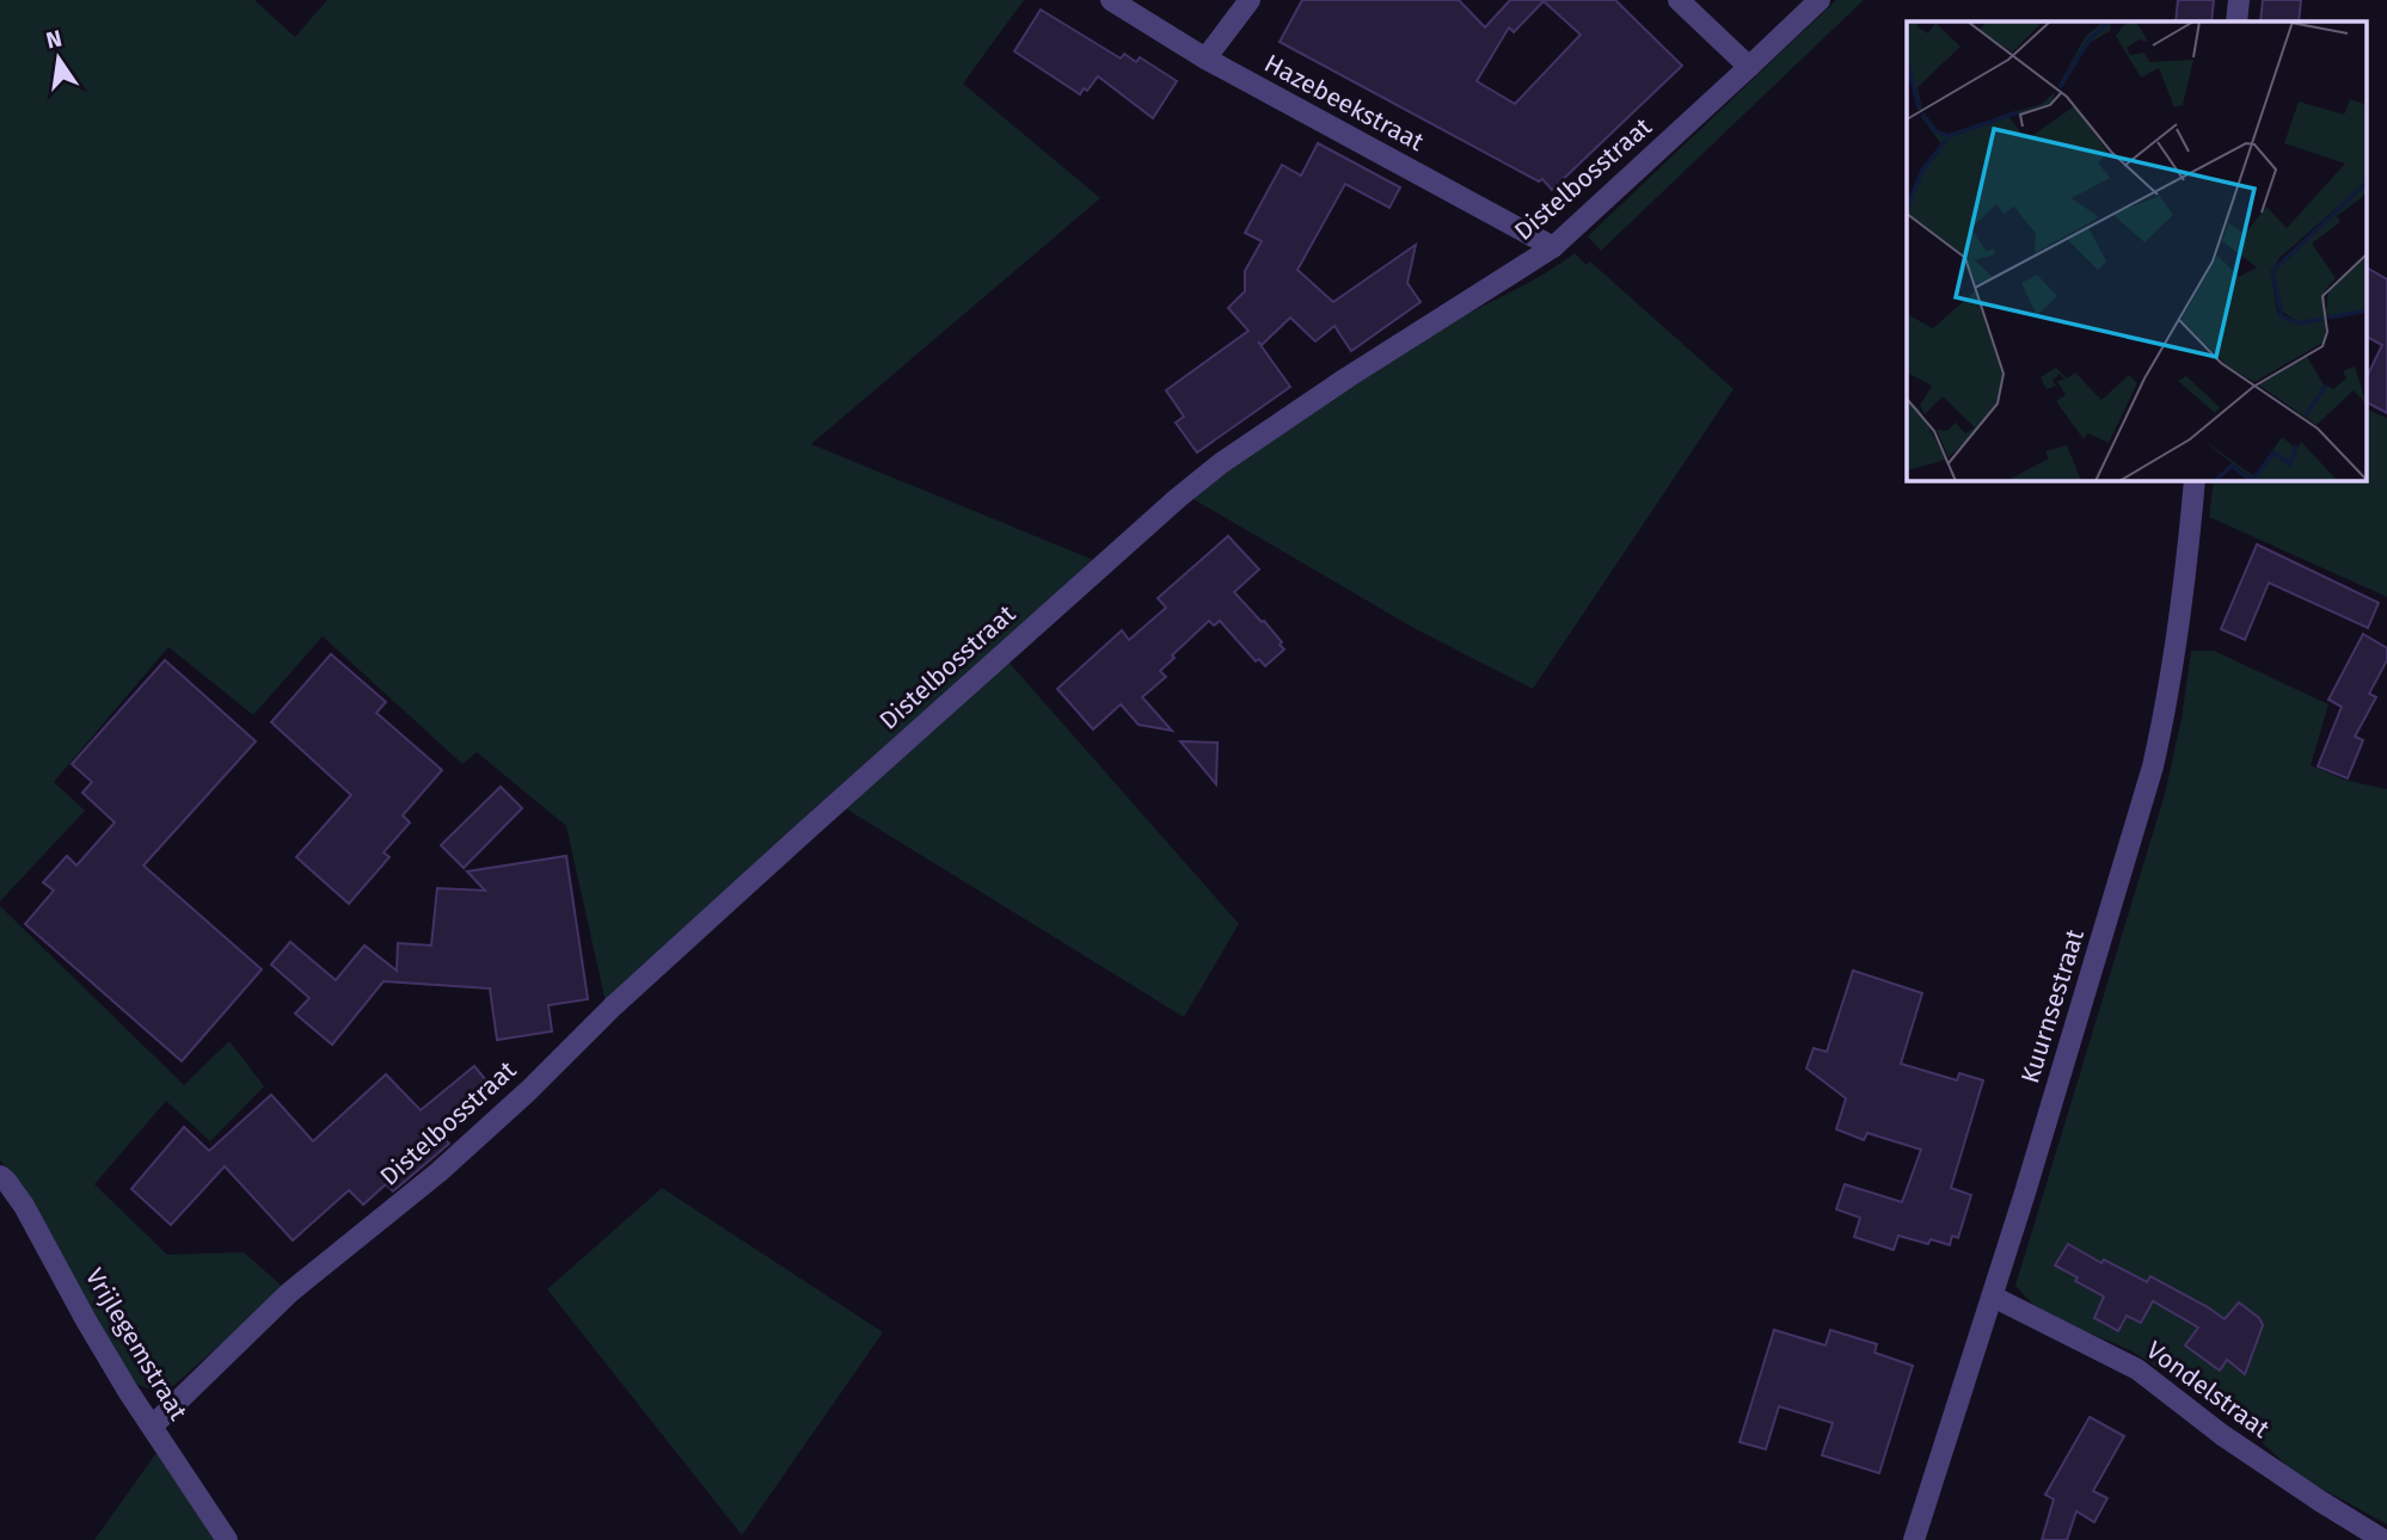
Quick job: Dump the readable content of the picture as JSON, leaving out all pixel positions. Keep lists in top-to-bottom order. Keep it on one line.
{"streets":{"street":["Hazebeekstraat","Distelbosstraat","Kuurnsestraat","Vrijlegemstraat","Vondelstraat"]},"crossings":[["Hazebeekstraat","Distelbosstraat"],["Distelbosstraat","Vrijlegemstraat"],["Kuurnsestraat","Vondelstraat"]],"north":"top"}
